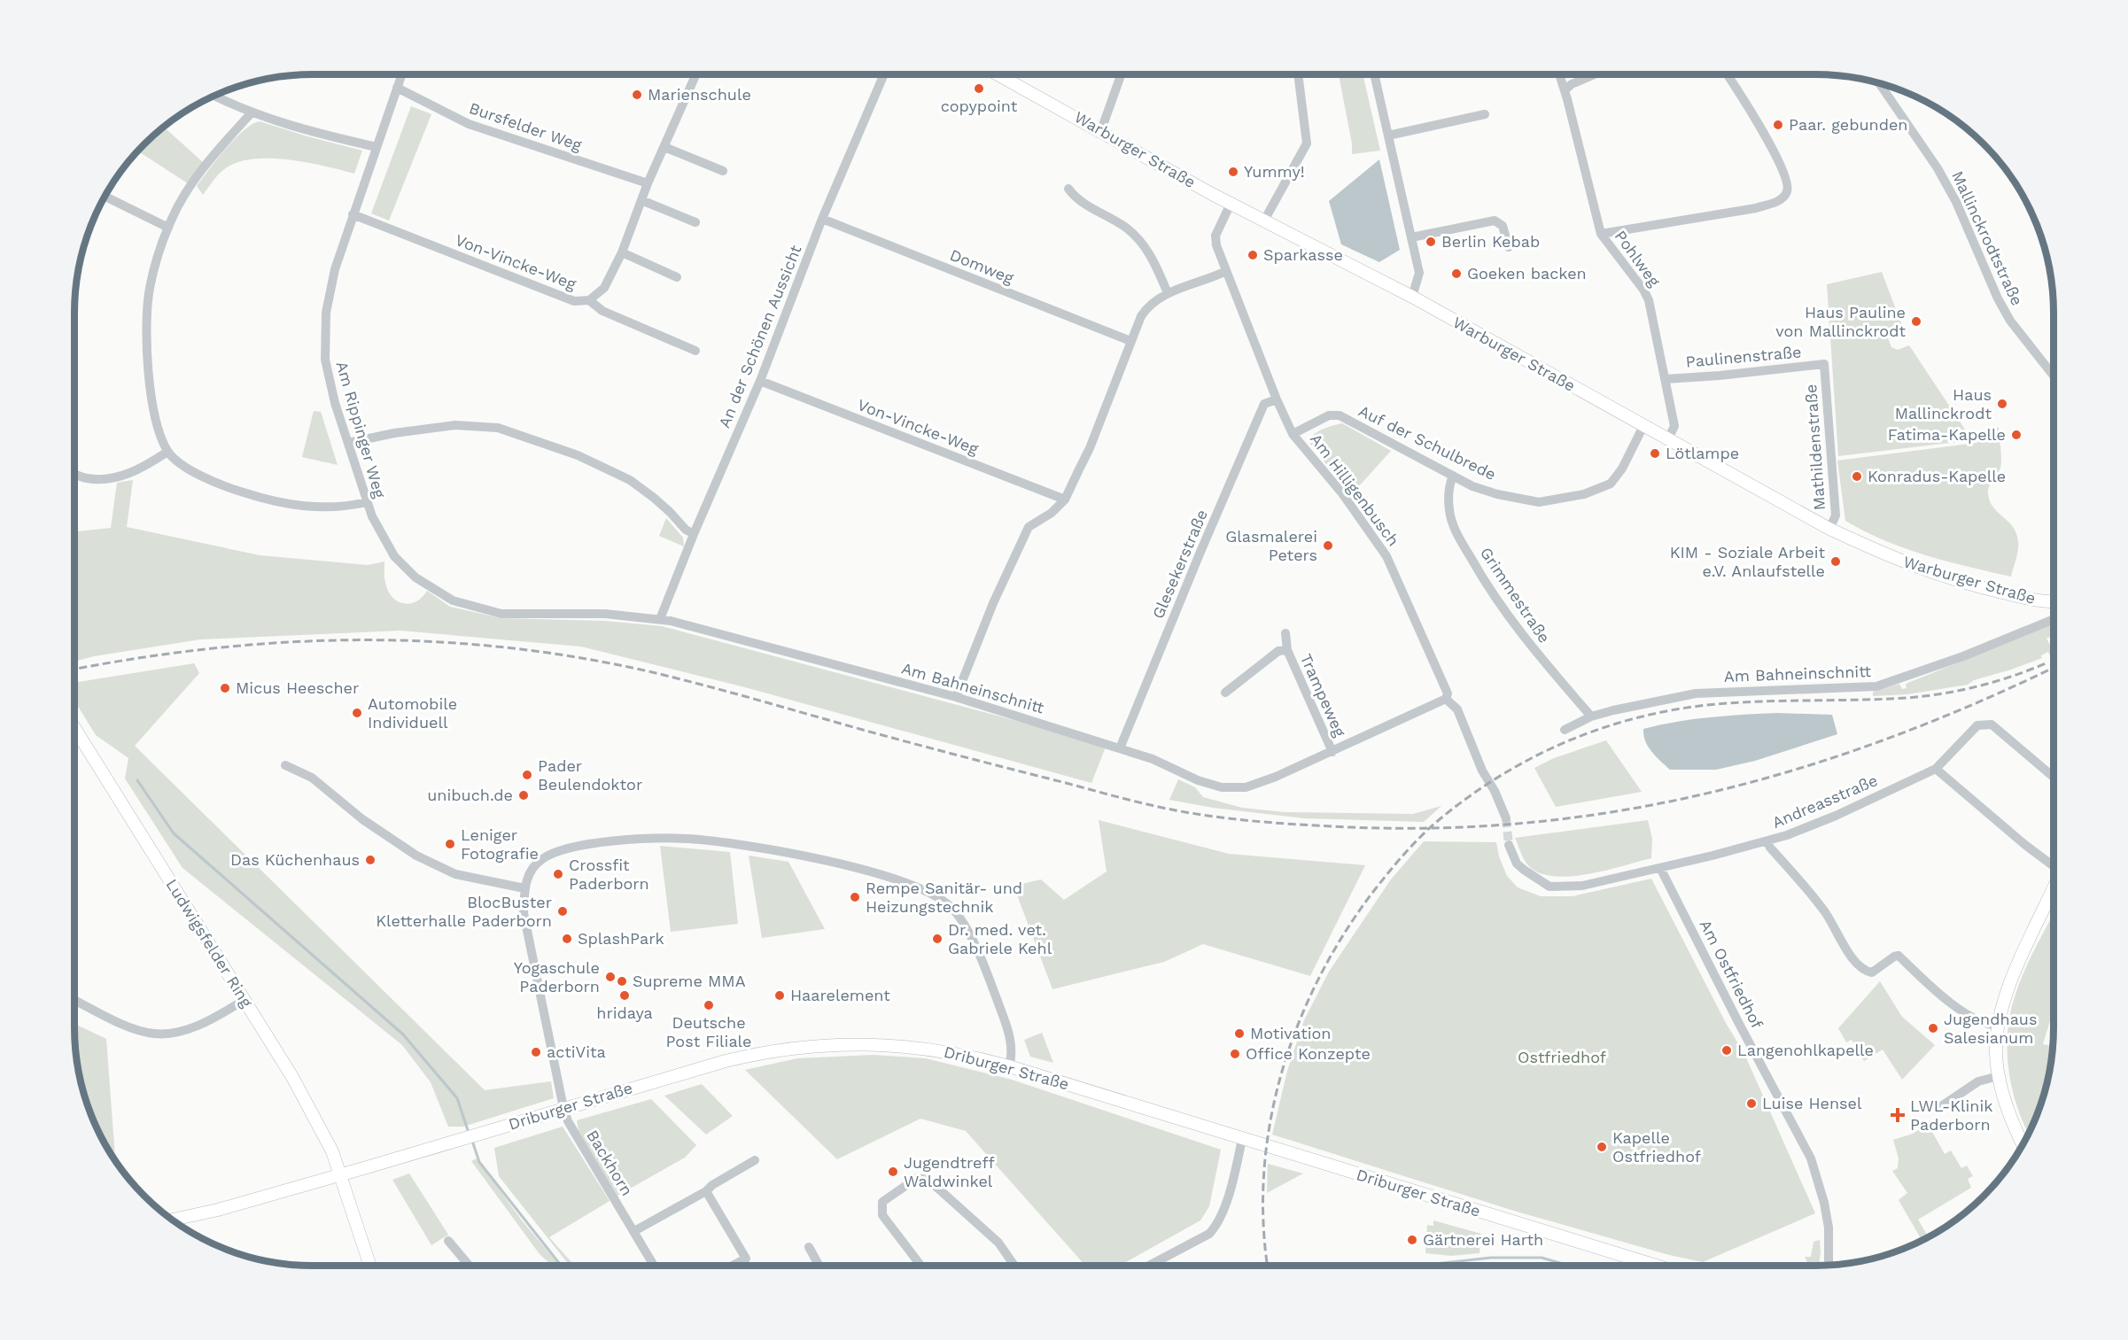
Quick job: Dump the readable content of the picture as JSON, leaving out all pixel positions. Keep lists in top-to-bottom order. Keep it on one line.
{"streets":{"main road":["Warburger Straße","Ludwigsfelder Ring","Driburger Straße"],"street":["Bursfelder Weg","Mallinckrodtstraße","Pohlweg","Von-Vincke-Weg","Domweg","An der Schönen Aussicht","Paulinenstraße","Am Rippinger Weg","Auf der Schulbrede","Mathildenstraße","Am Hilligenbusch","Glesekerstraße","Grimmestraße","Am Bahneinschnitt","Trampeweg","Andreasstraße","Am Ostfriedhof","Backhorn"]},"crossings":[["Bursfelder Weg","Am Rippinger Weg"],["Warburger Straße","Pohlweg"],["Warburger Straße","Auf der Schulbrede"],["Warburger Straße","Mathildenstraße"],["Warburger Straße","Am Hilligenbusch"],["Pohlweg","Paulinenstraße"],["Von-Vincke-Weg","An der Schönen Aussicht"],["Von-Vincke-Weg","Am Rippinger Weg"],["Domweg","An der Schönen Aussicht"],["An der Schönen Aussicht","Am Bahneinschnitt"],["Paulinenstraße","Mathildenstraße"],["Am Rippinger Weg","Am Bahneinschnitt"],["Auf der Schulbrede","Am Hilligenbusch"],["Auf der Schulbrede","Grimmestraße"],["Am Hilligenbusch","Glesekerstraße"],["Am Hilligenbusch","Am Bahneinschnitt"],["Glesekerstraße","Am Bahneinschnitt"],["Grimmestraße","Am Bahneinschnitt"],["Am Bahneinschnitt","Trampeweg"],["Andreasstraße","Am Ostfriedhof"],["Ludwigsfelder Ring","Driburger Straße"],["Driburger Straße","Backhorn"]],"parks":["Ostfriedhof"],"places":{"other":["copypoint","Marienschule","Paar. gebunden","Yummy!","Berlin Kebab","Sparkasse","Goeken backen","Haus Pauline von Mallinckrodt","Haus Mallinckrodt","Fatima-Kapelle","Lötlampe","Konradus-Kapelle","Glasmalerei Peters","KIM - Soziale Arbeit e.V. Anlaufstelle","Micus Heescher","Automobile Individuell","Pader Beulendoktor","unibuch.de","Leniger Fotografie","Das Küchenhaus","Crossfit Paderborn","Rempe Sanitär- und Heizungstechnik","BlocBuster Kletterhalle Paderborn","SplashPark","Dr. med. vet. Gabriele Kehl","Yogaschule Paderborn","Supreme MMA","hridaya","Haarelement","Deutsche Post Filiale","Jugendhaus Salesianum","Motivation","Langenohlkapelle","actiVita","Office Konzepte","Luise Hensel","Kapelle Ostfriedhof","Jugendtreff Waldwinkel","Gärtnerei Harth"],"health":["LWL-Klinik Paderborn"]}}
